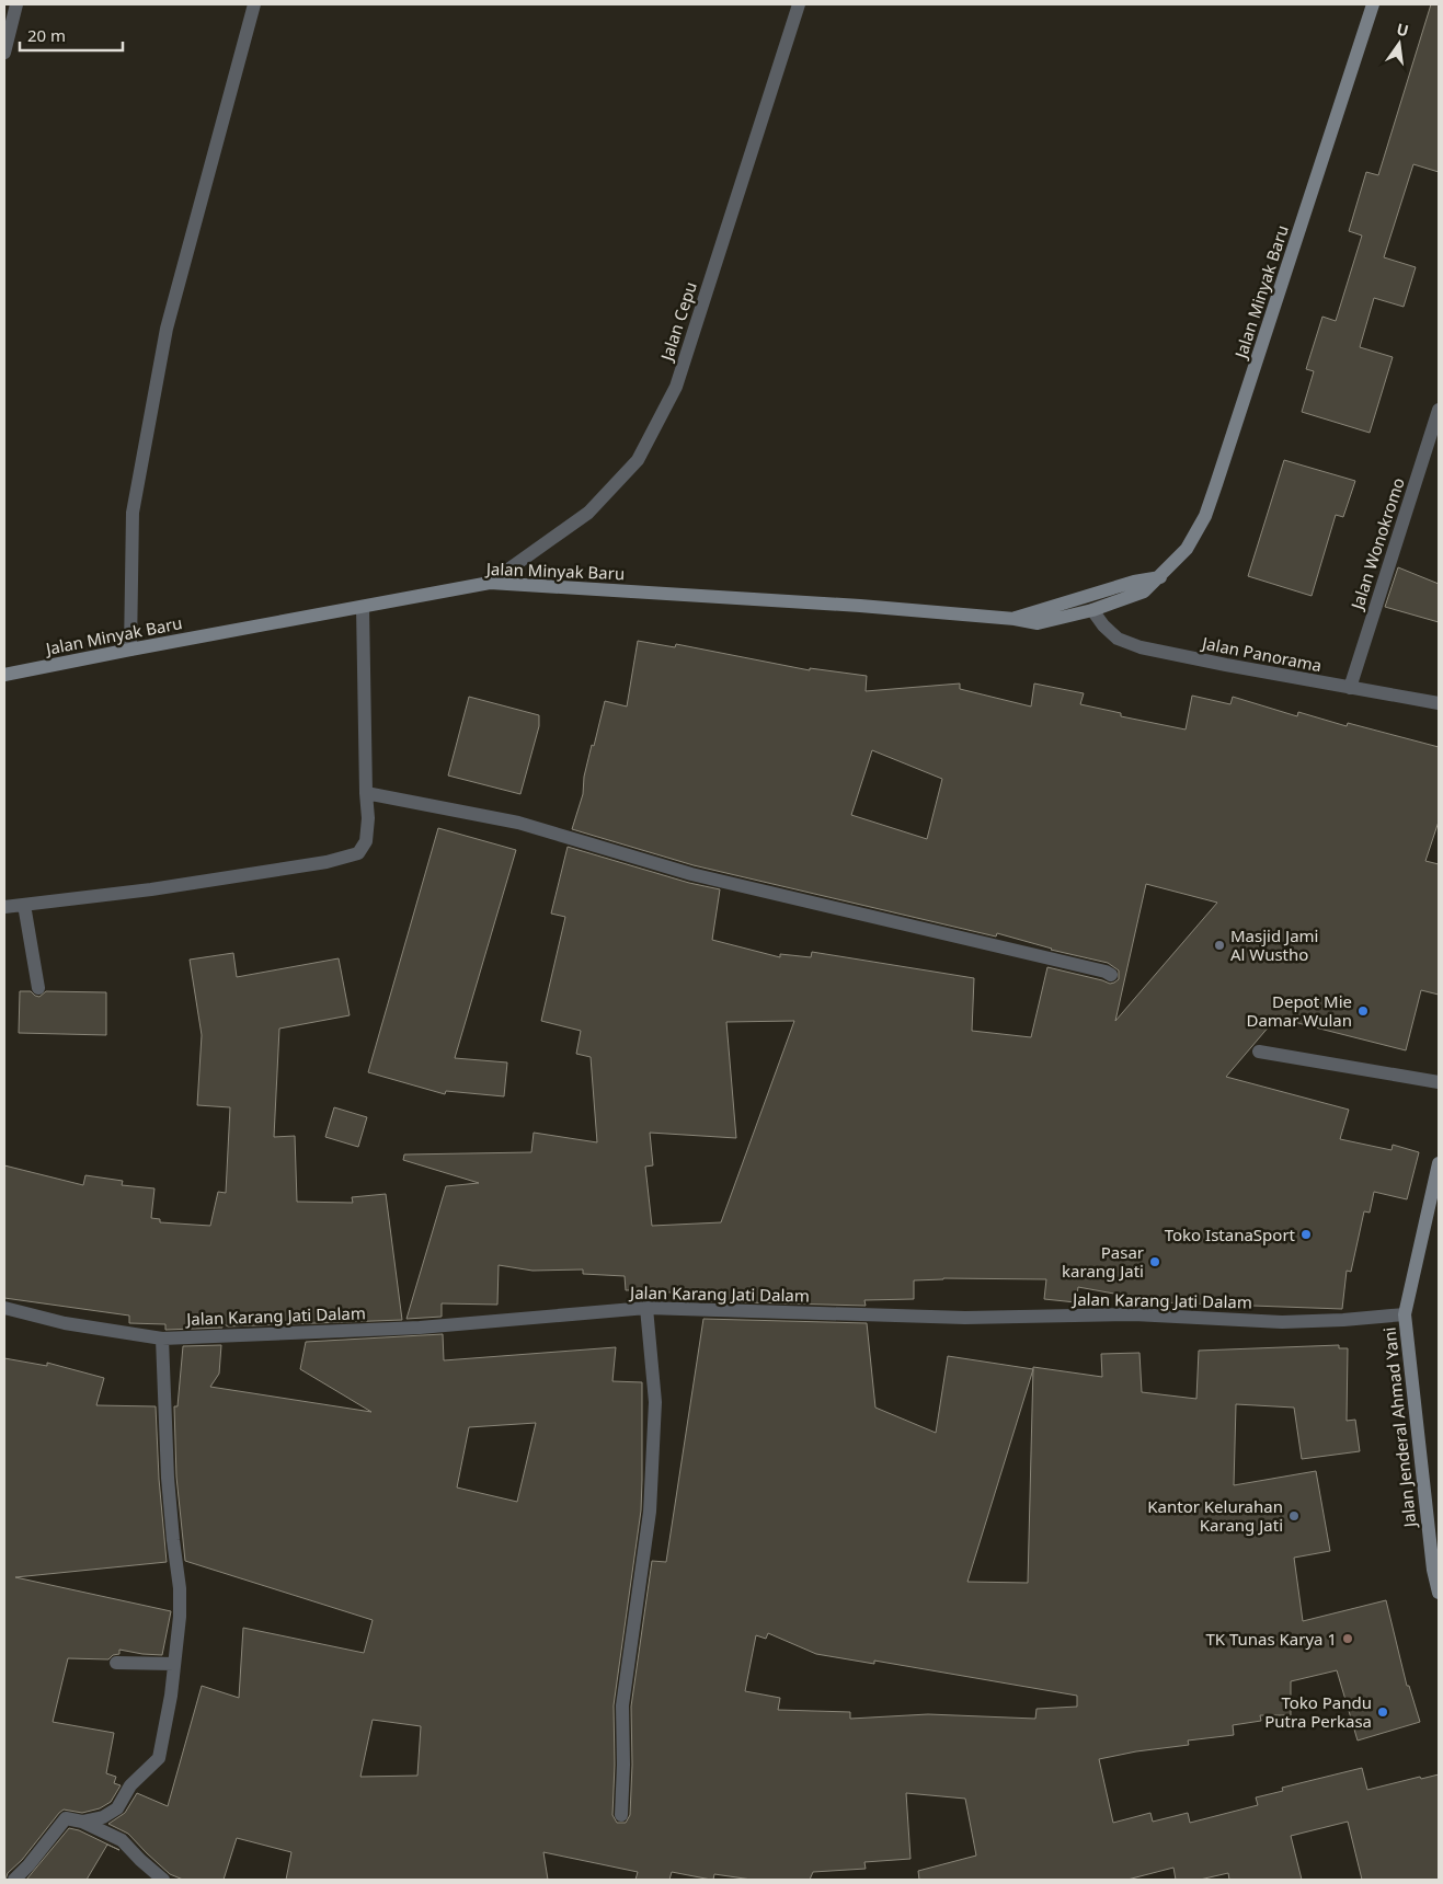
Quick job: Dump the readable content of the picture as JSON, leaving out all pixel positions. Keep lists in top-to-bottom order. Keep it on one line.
{"streets":{"main road":["Jalan Minyak Baru","Jalan Jenderal Ahmad Yani"],"street":["Jalan Cepu","Jalan Wonokromo","Jalan Panorama","Jalan Karang Jati Dalam"]},"crossings":[["Jalan Minyak Baru","Jalan Cepu"],["Jalan Minyak Baru","Jalan Panorama"],["Jalan Wonokromo","Jalan Panorama"],["Jalan Karang Jati Dalam","Jalan Jenderal Ahmad Yani"]],"places":["Masjid Jami Al Wustho","Depot Mie Damar Wulan","Toko IstanaSport","Pasar karang Jati","Kantor Kelurahan Karang Jati","TK Tunas Karya 1","Toko Pandu Putra Perkasa"],"scale_bar":"20 m","north":"top"}
